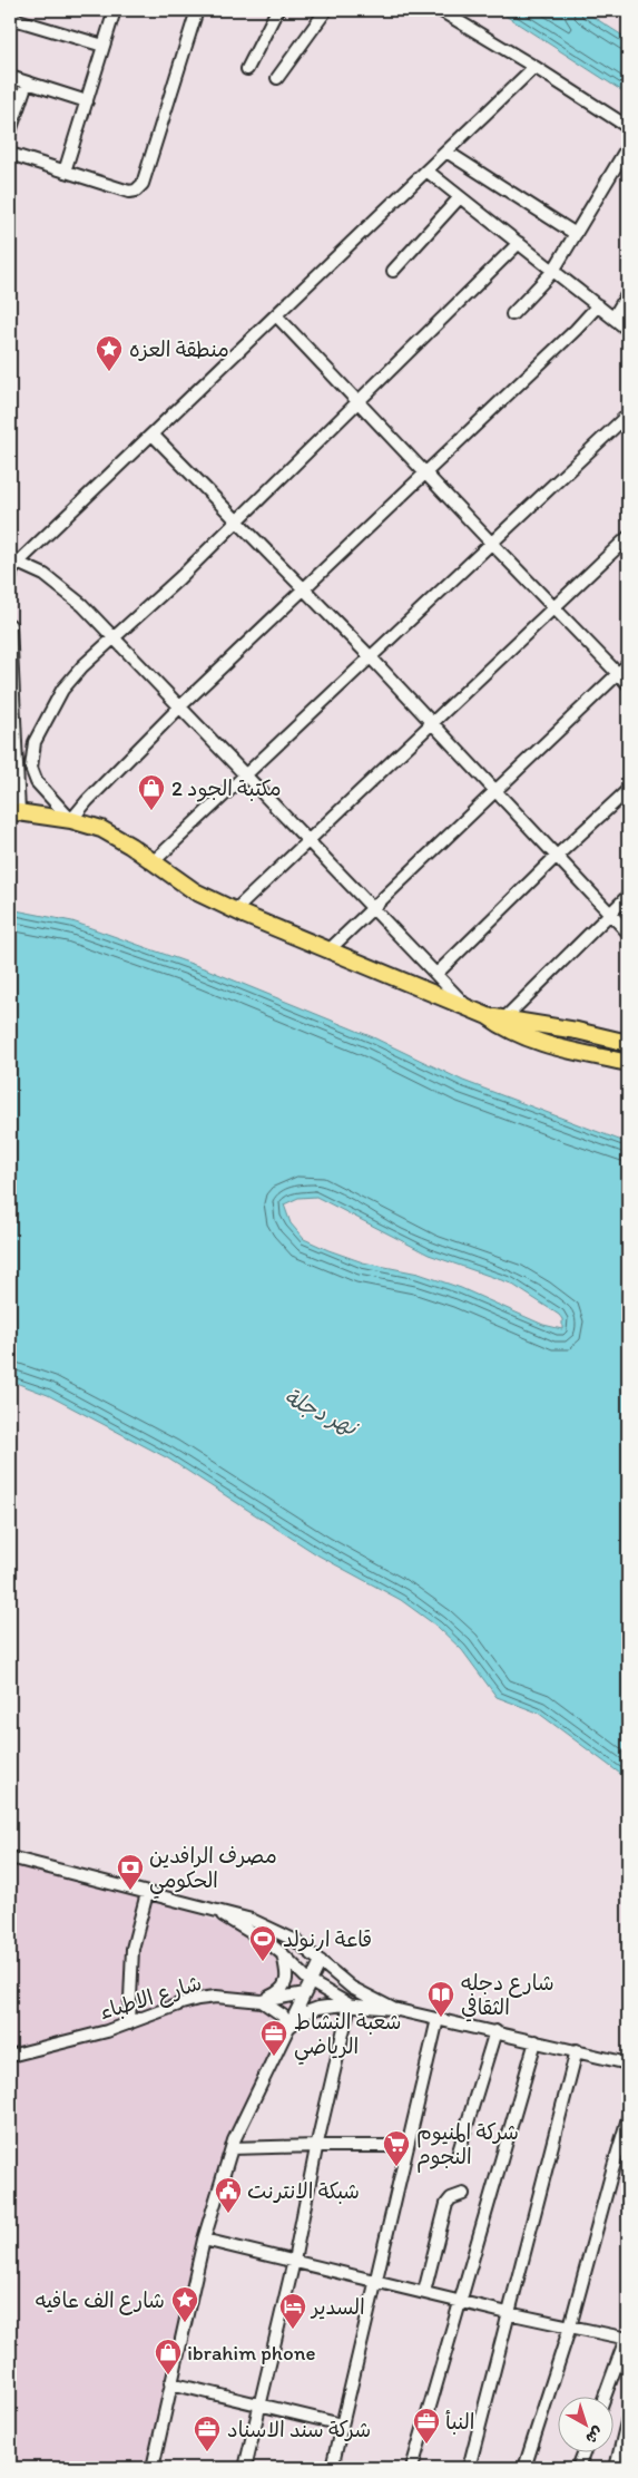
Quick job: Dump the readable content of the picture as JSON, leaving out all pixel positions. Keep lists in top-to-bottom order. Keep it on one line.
{"streets":{"street":["شارع الاطباء"]},"water":["نهر دجلة"],"places":{"place":["منطقة العزه","شارع الف عافيه"],"shop":["مكتبة الجود 2","ibrahim phone"],"bank":["مصرف الرافدين الحكومي"],"sports":["قاعة ارنولد"],"library":["شارع دجله الثقافي"],"office":["شعبة النشاط الرياضي","النبأ","شركة سند الاسناد"],"supermarket":["شركة المنيوم النجوم"],"public building":["شبكة الانترنت"],"hotel":["السدير"]},"north":"bottom right"}
